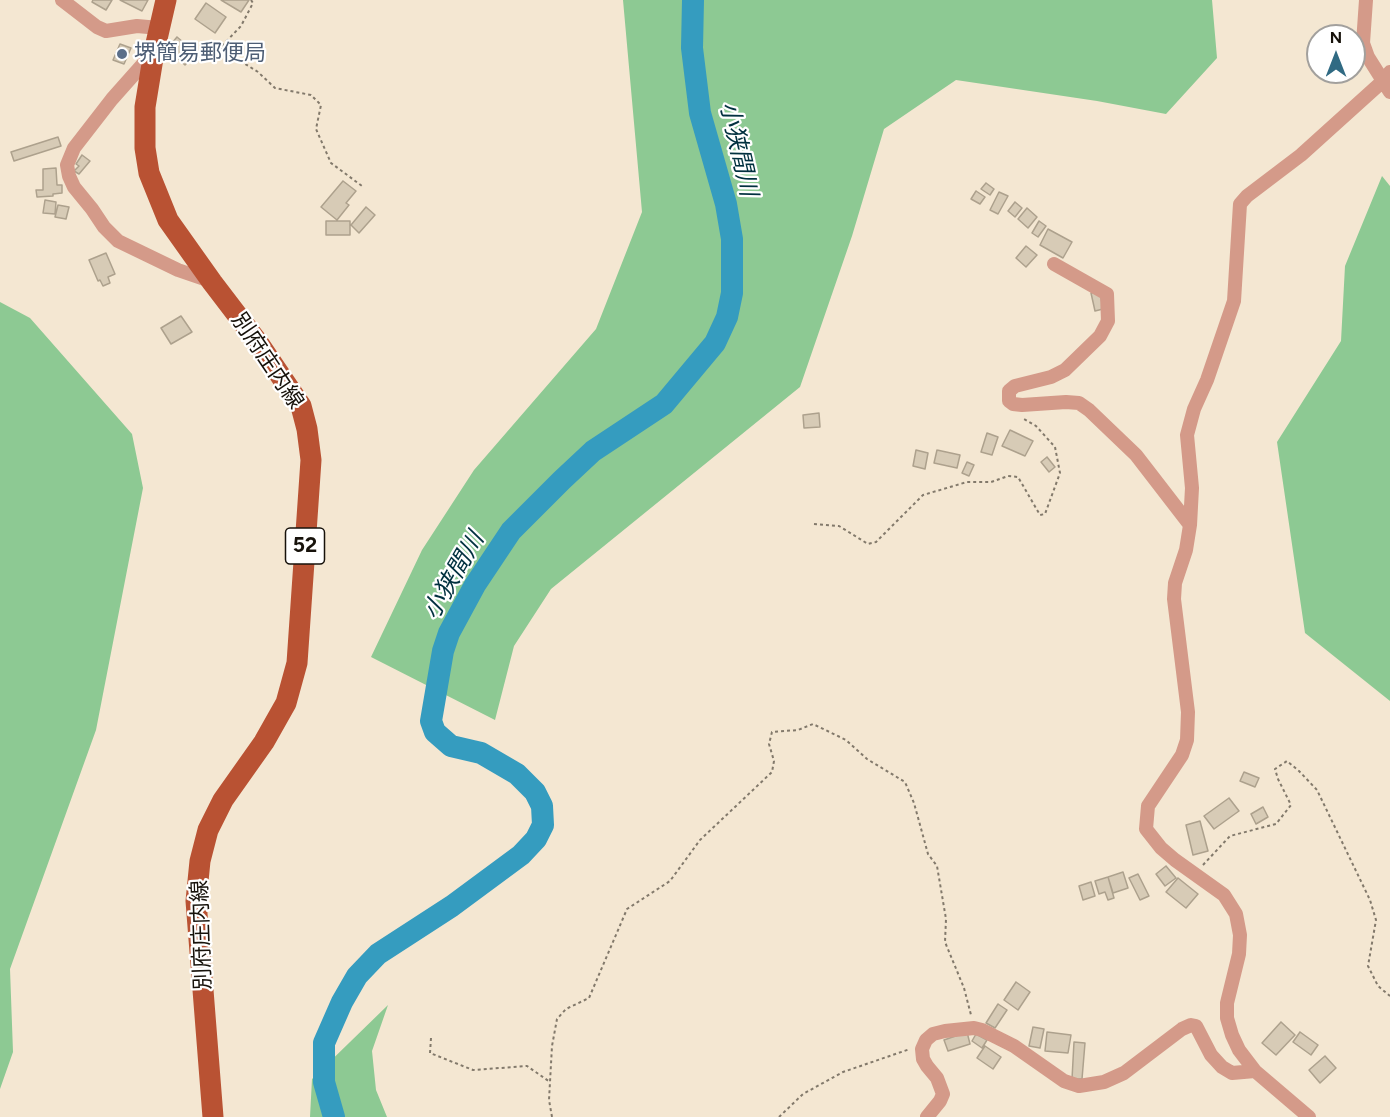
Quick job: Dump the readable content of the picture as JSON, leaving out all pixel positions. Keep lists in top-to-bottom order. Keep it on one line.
{"streets":{"main road":["別府庄内線","52"]},"water":["小狭間川"],"places":["堺簡易郵便局"],"north":"top"}
